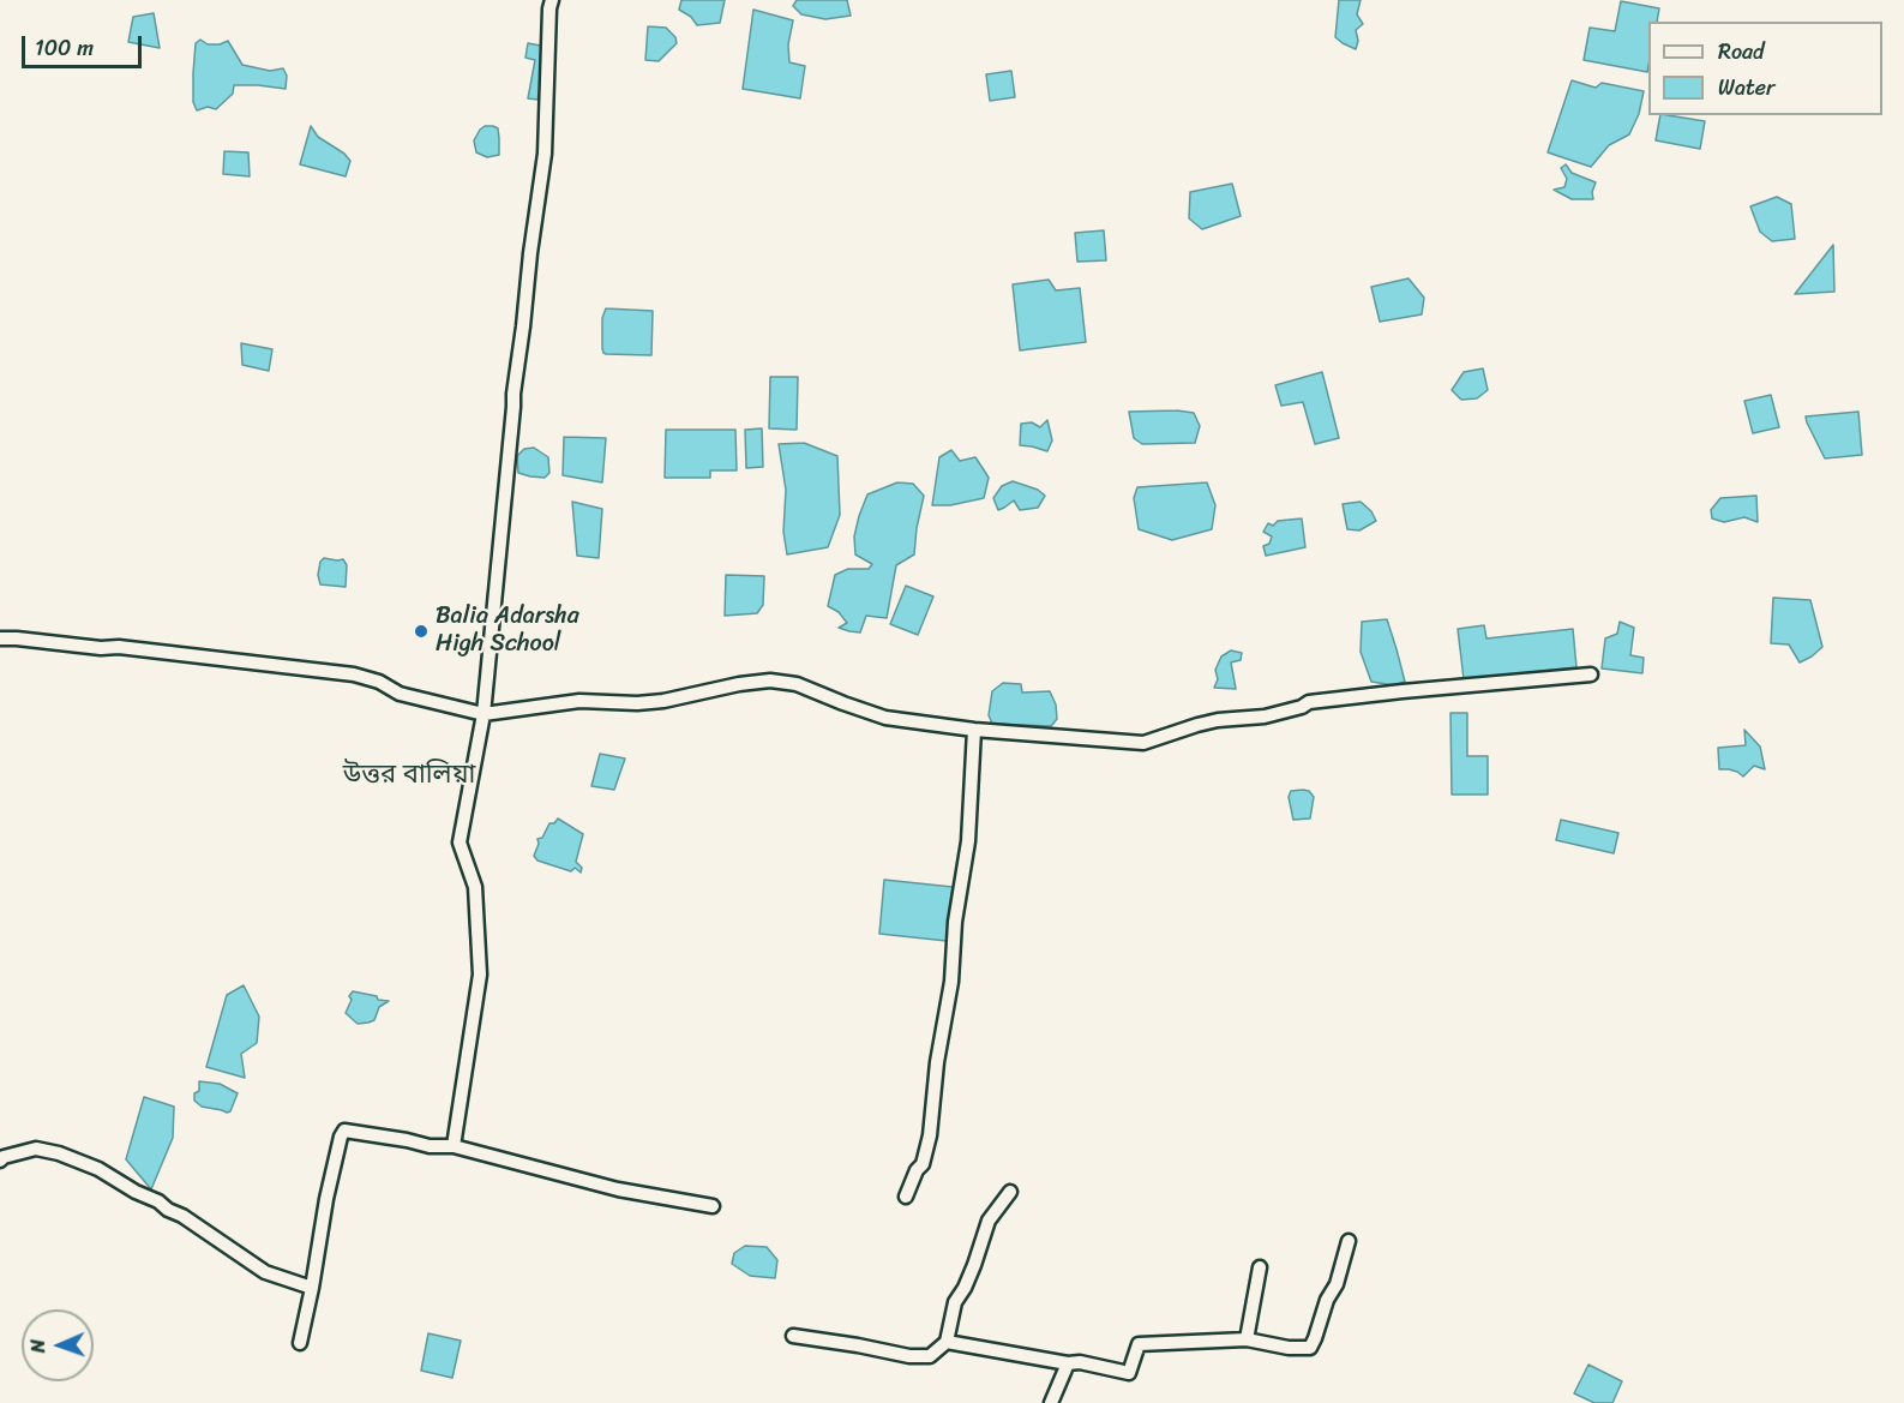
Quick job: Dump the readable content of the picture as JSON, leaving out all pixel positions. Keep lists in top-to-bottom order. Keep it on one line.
{"districts":["উত্তর বালিয়া"],"places":["Balia Adarsha High School"],"legend":["Road","Water"],"scale_bar":"100 m","north":"left"}
